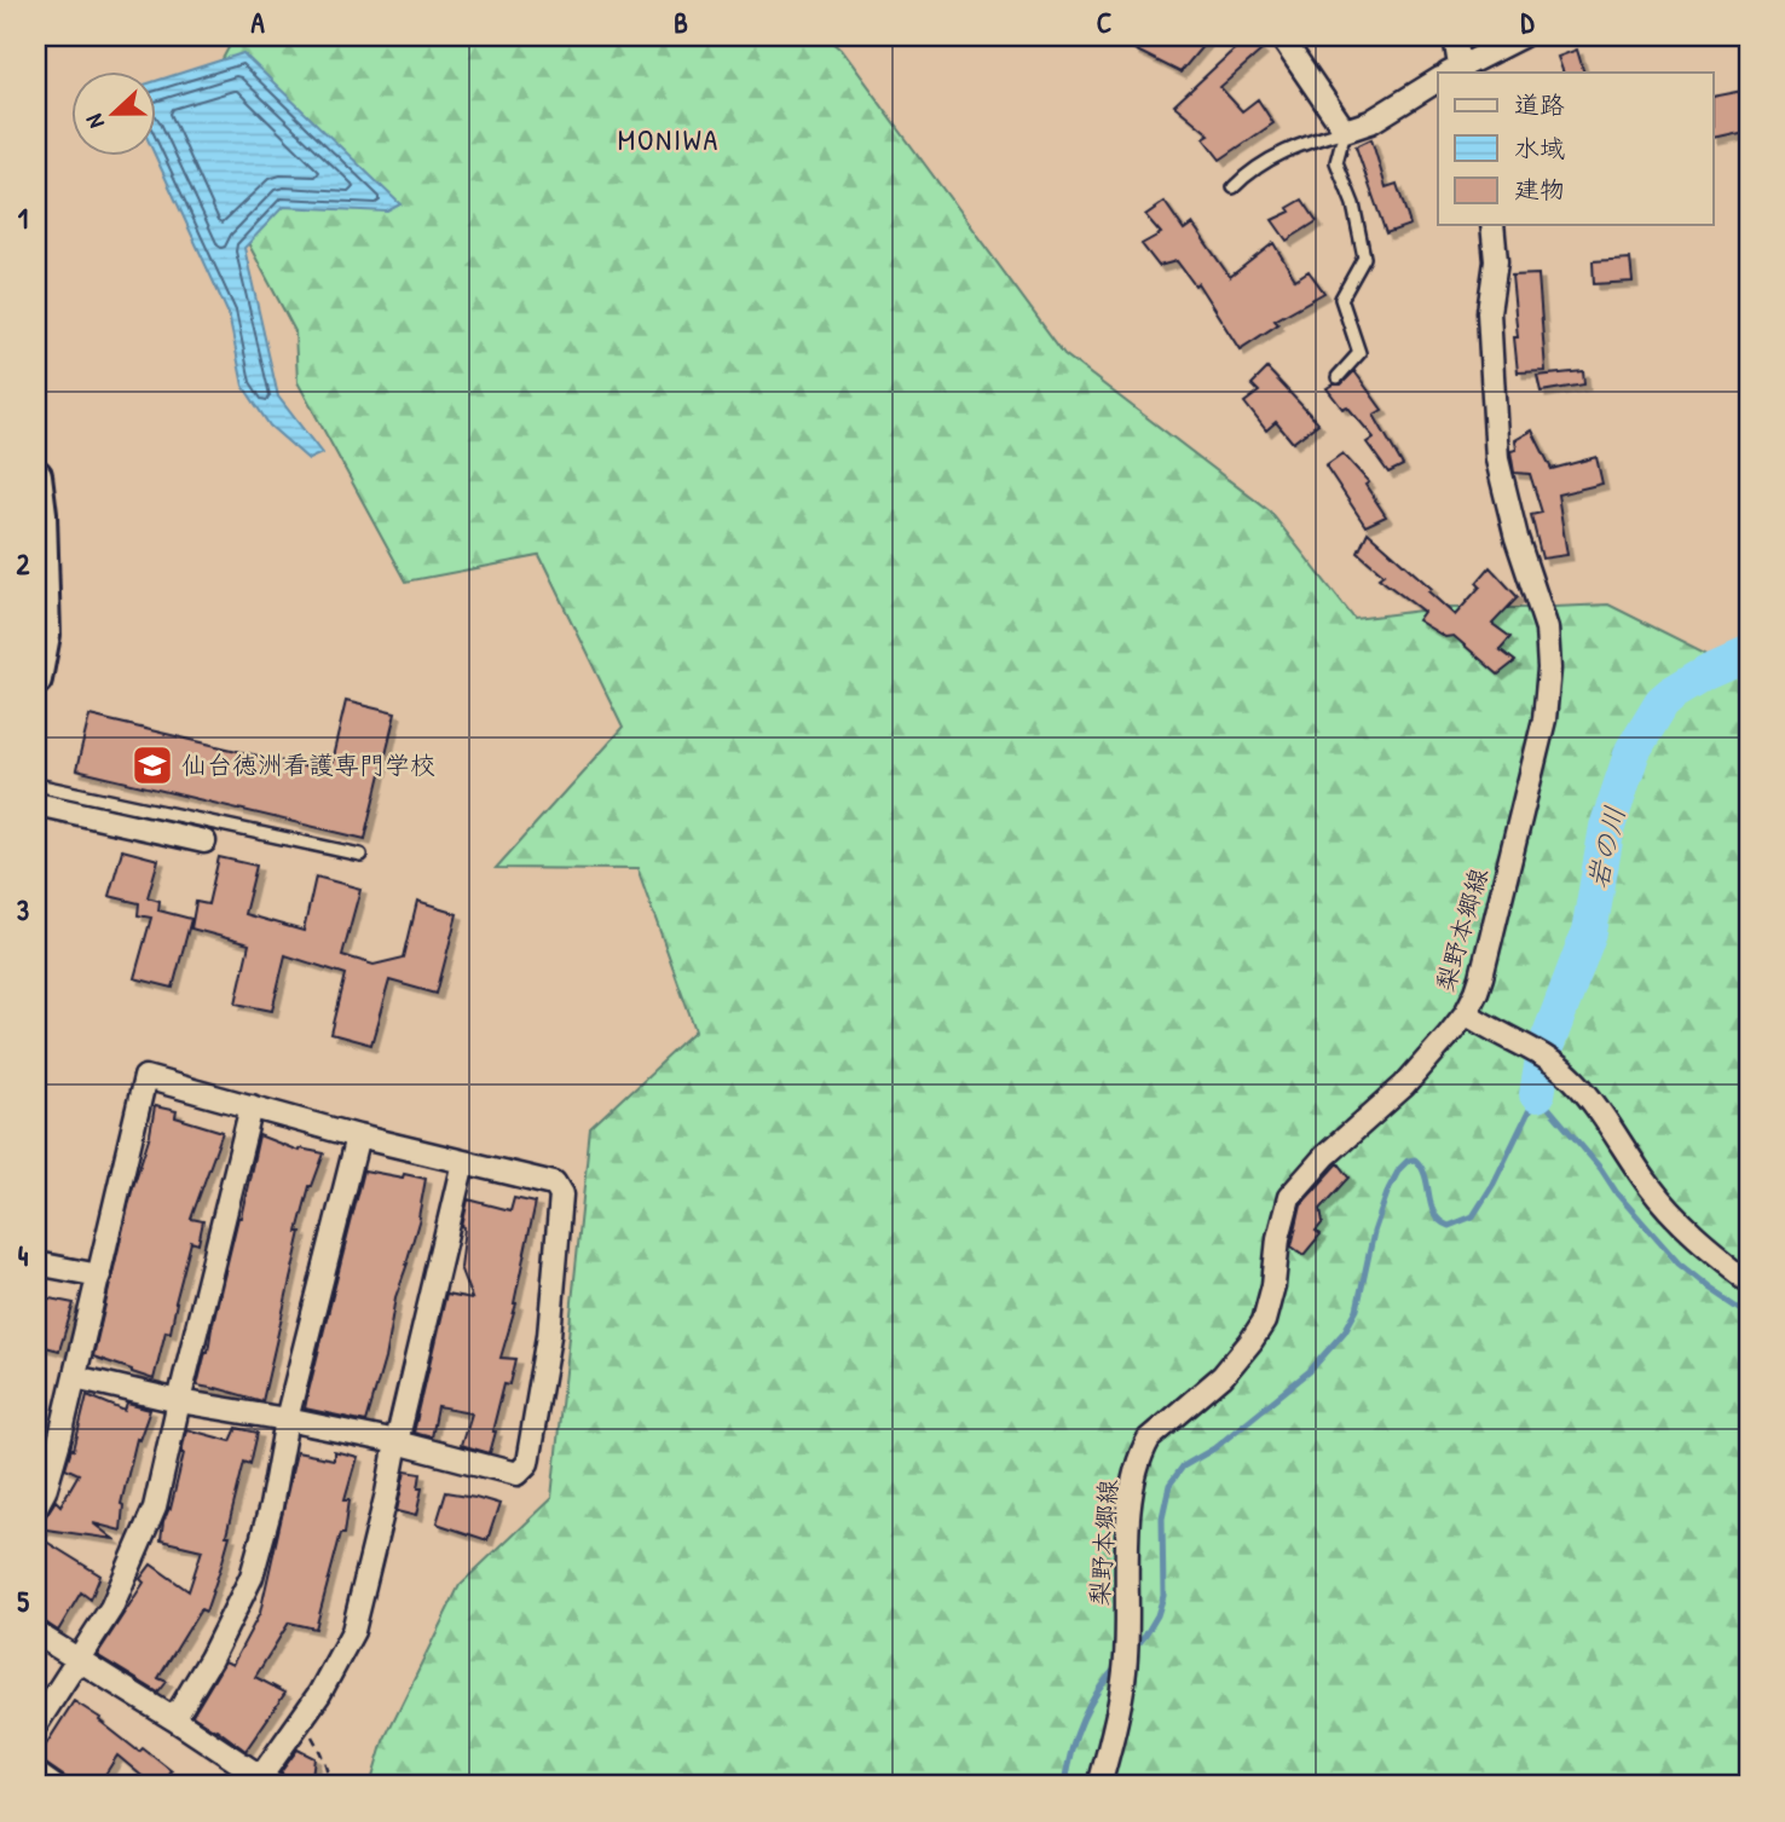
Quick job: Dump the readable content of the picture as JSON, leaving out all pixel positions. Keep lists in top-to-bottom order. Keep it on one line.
{"streets":{"street":["梨野本郷線"]},"districts":["MONIWA"],"water":["岩の川"],"places":{"school or university":["仙台徳洲看護専門学校"]},"legend":["道路","水域","建物"],"north":"left","grid":{"columns":["A","B","C","D"],"rows":["1","2","3","4","5"]}}
